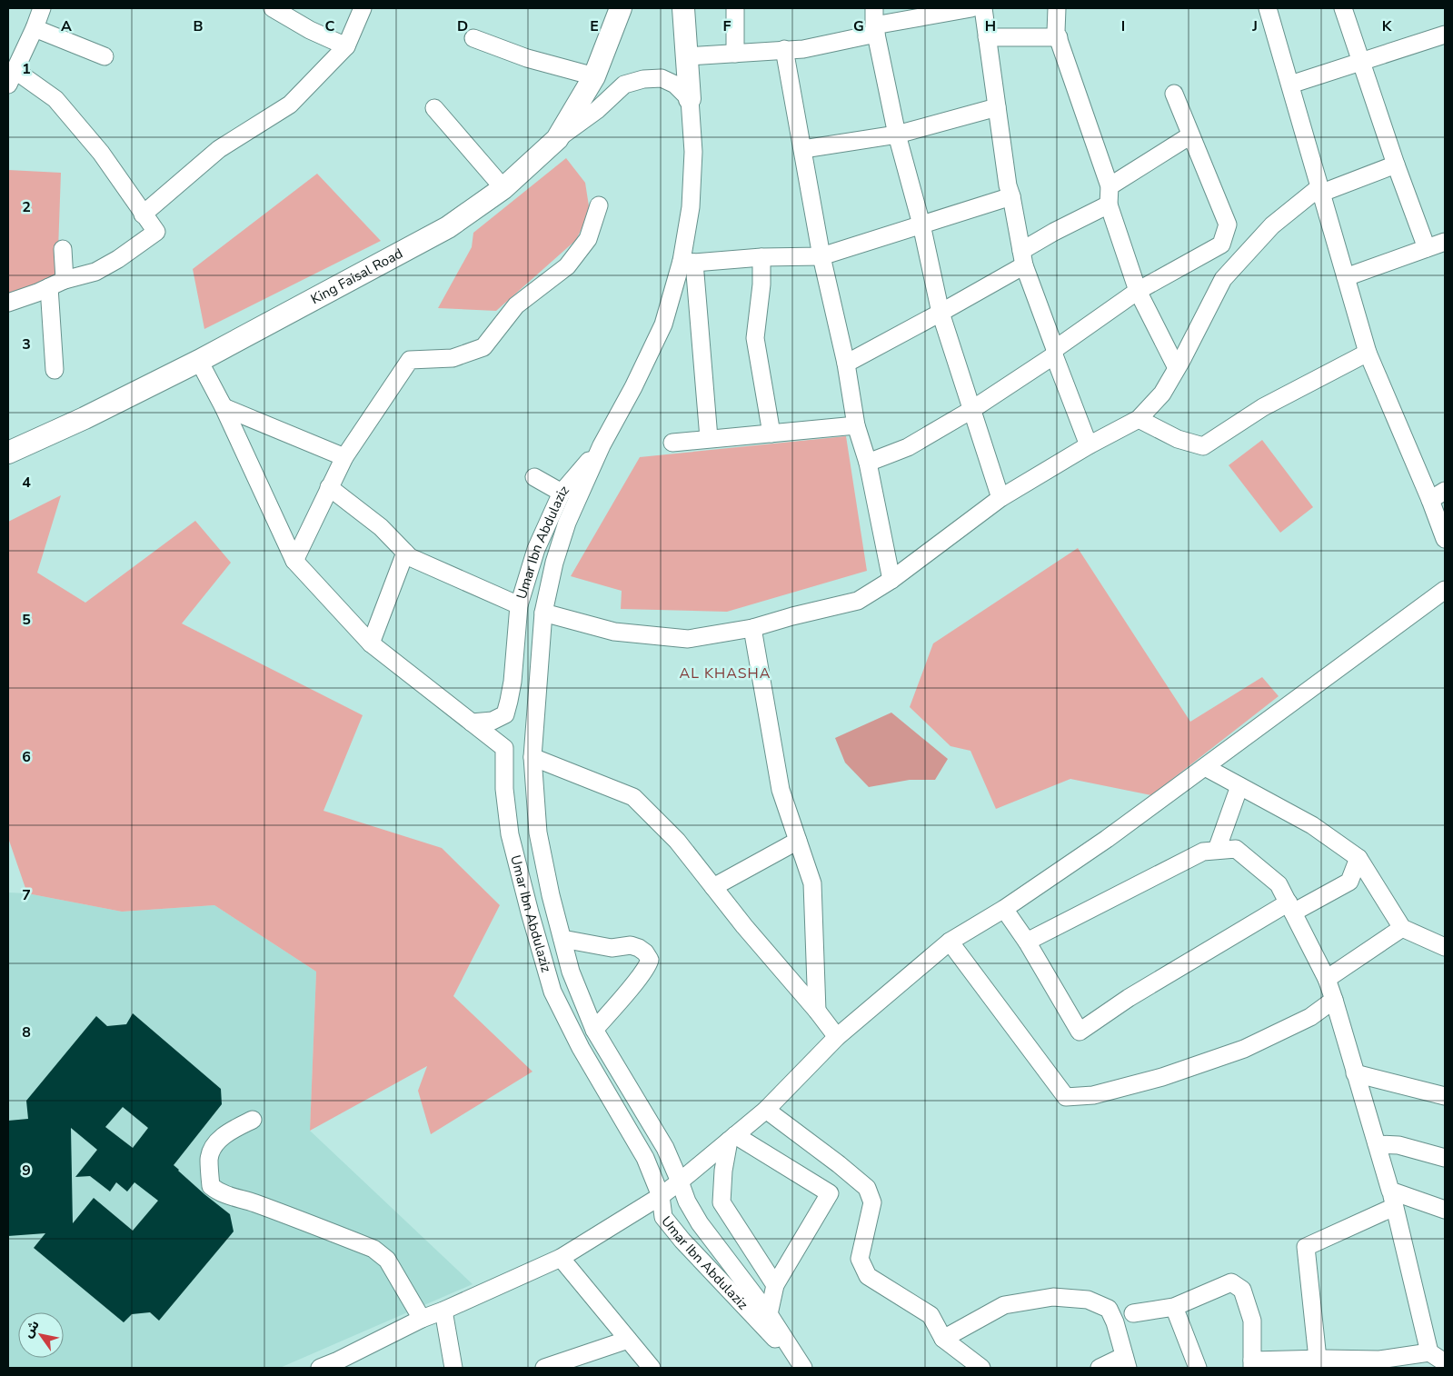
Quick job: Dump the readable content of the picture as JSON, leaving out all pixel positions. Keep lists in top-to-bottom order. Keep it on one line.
{"streets":{"main road":["King Faisal Road"],"street":["Umar Ibn Abdulaziz"]},"districts":["AL KHASHA"],"north":"top left","grid":{"columns":["A","B","C","D","E","F","G","H","I","J","K"],"rows":["1","2","3","4","5","6","7","8","9"]}}
